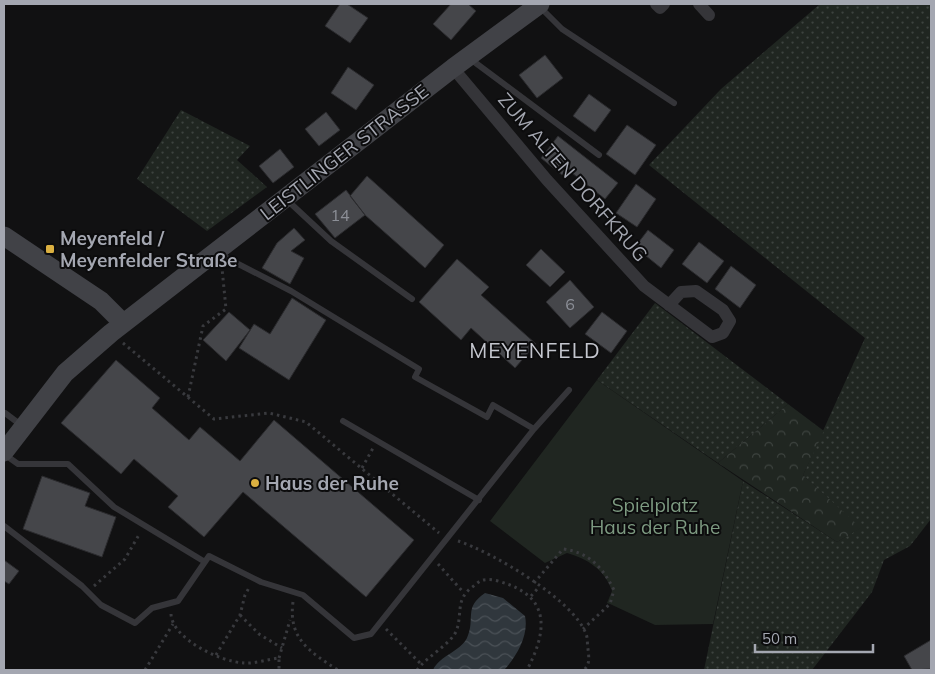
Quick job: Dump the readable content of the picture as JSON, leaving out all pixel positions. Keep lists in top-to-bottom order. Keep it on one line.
{"streets":{"street":["LEISTLINGER STRASSE","ZUM ALTEN DORFKRUG"]},"crossings":[["LEISTLINGER STRASSE","ZUM ALTEN DORFKRUG"]],"districts":["MEYENFELD"],"parks":["Spielplatz Haus der Ruhe"],"places":{"transit":["Meyenfeld / Meyenfelder Straße"],"other":["Haus der Ruhe"]},"house_numbers":["14","6"],"scale_bar":"50 m"}
